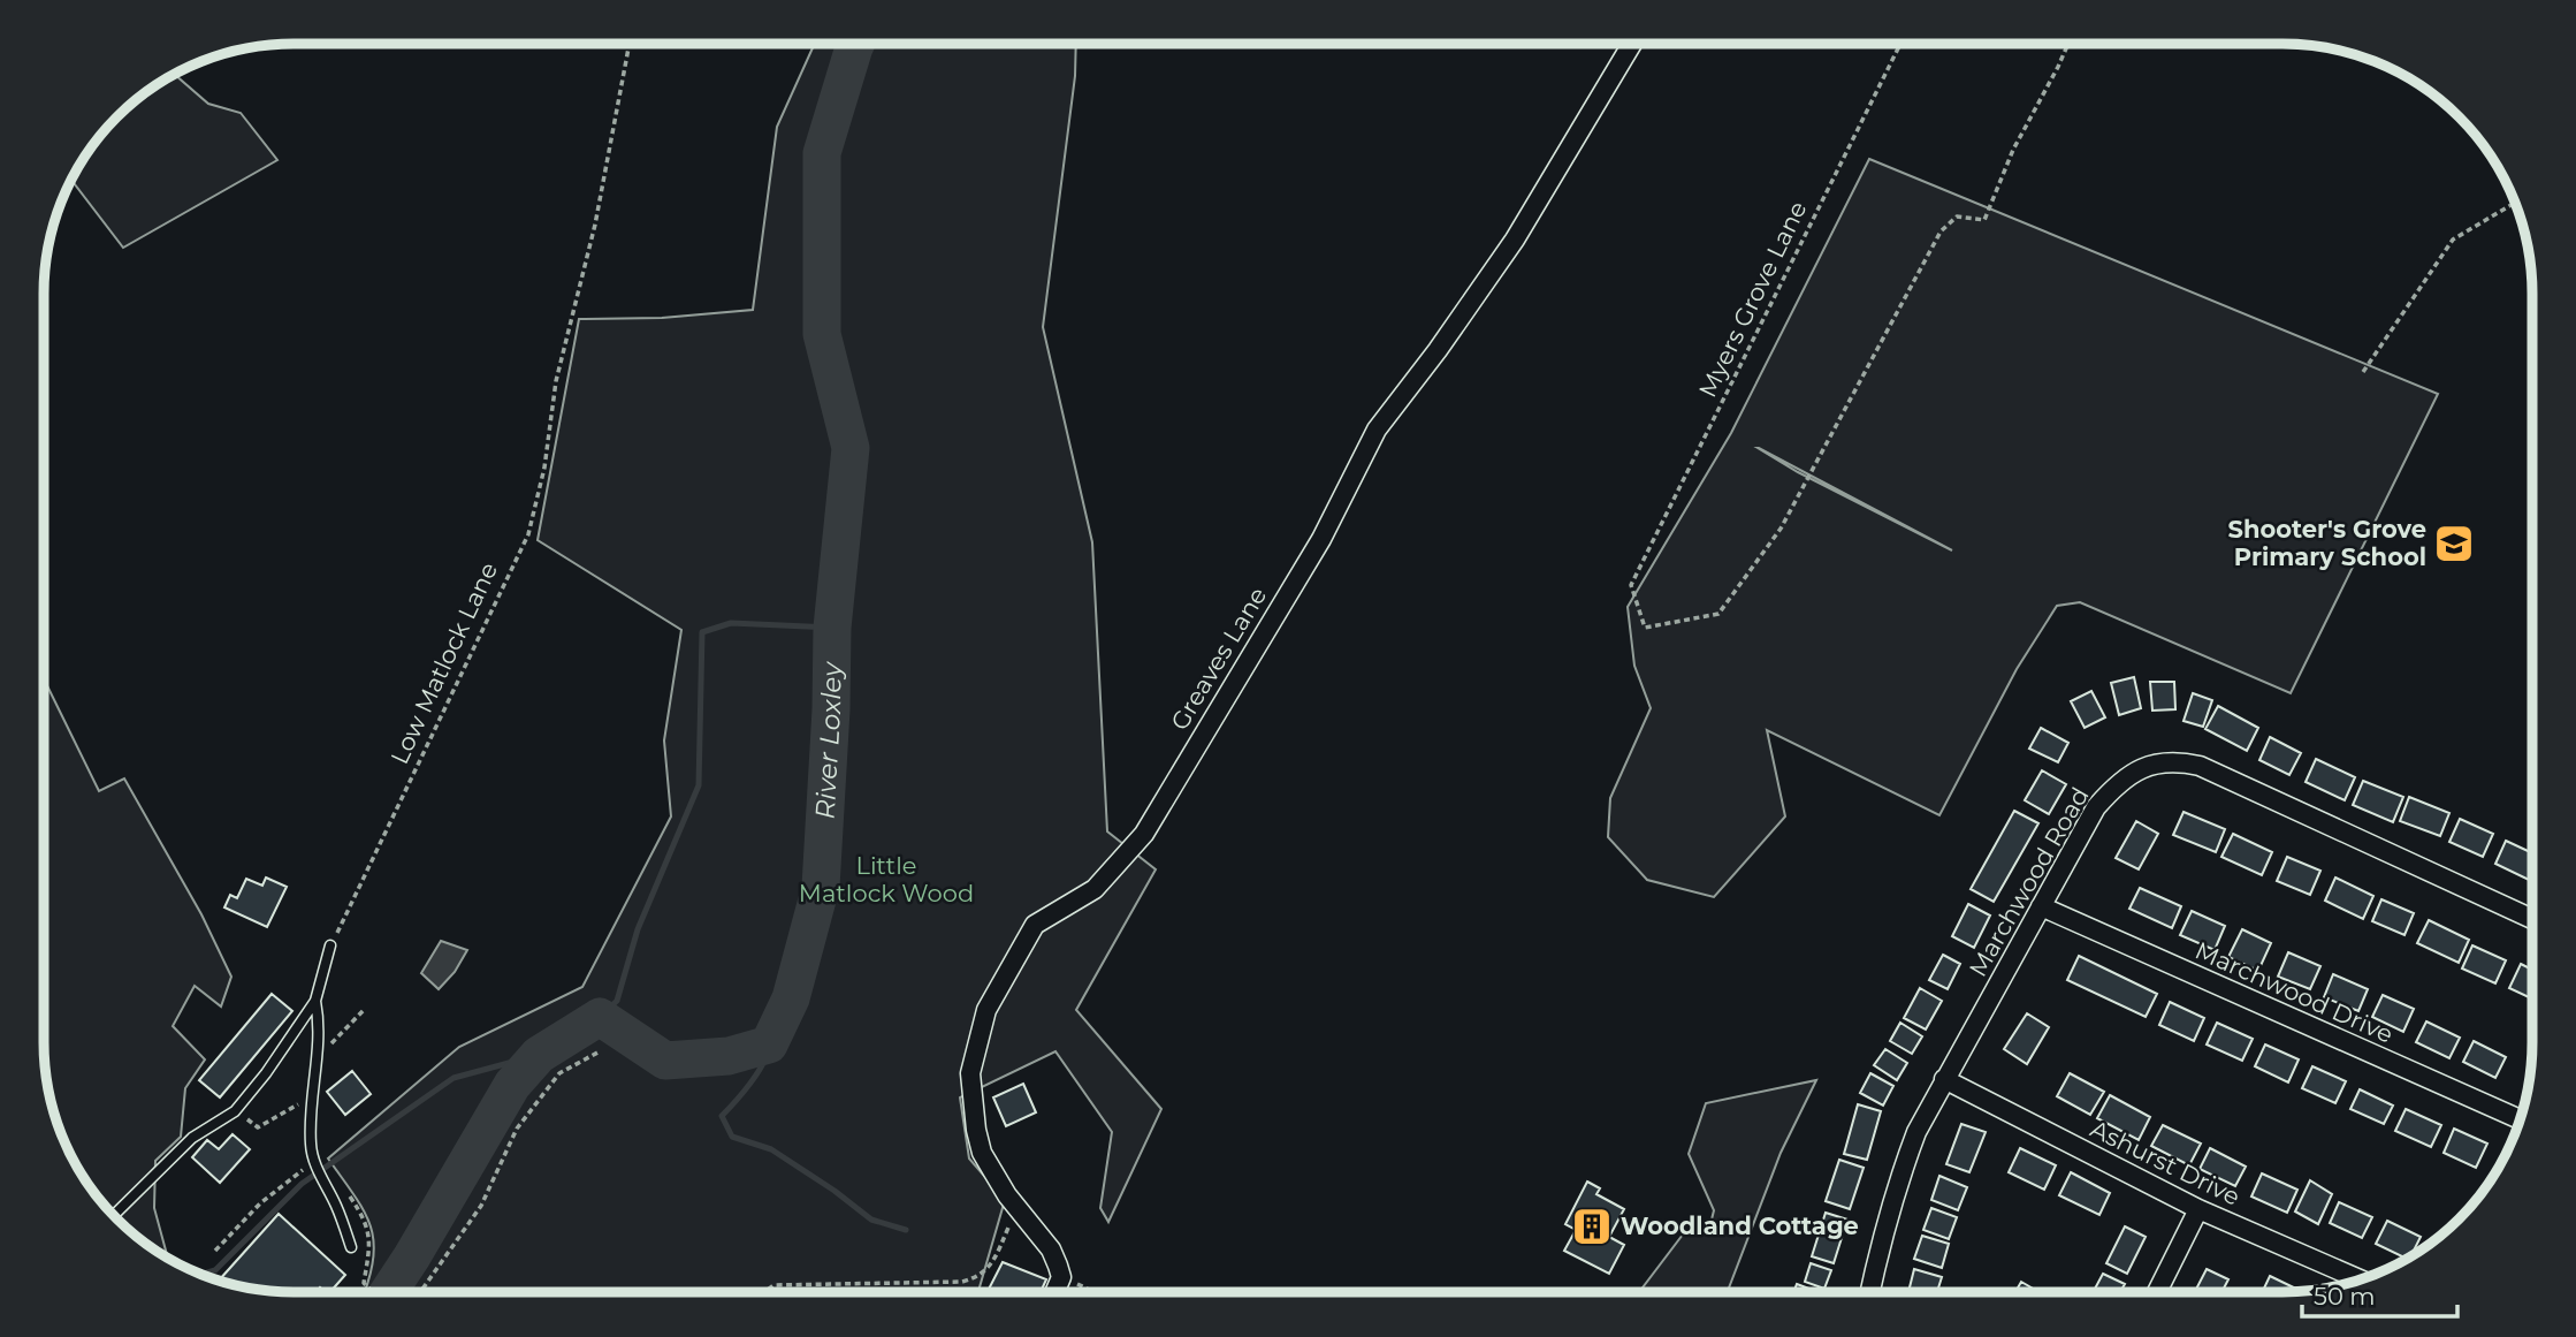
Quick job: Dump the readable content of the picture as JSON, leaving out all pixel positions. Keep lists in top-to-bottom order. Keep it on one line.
{"streets":{"street":["Greaves Lane","Marchwood Road","Marchwood Drive","Ashurst Drive"],"path":["Myers Grove Lane","Low Matlock Lane"]},"crossings":[["Marchwood Road","Marchwood Drive"],["Marchwood Road","Ashurst Drive"]],"water":["River Loxley"],"parks":["Little Matlock Wood"],"places":{"school or university":["Shooter's Grove Primary School"],"building":["Woodland Cottage"]},"scale_bar":"50 m"}
